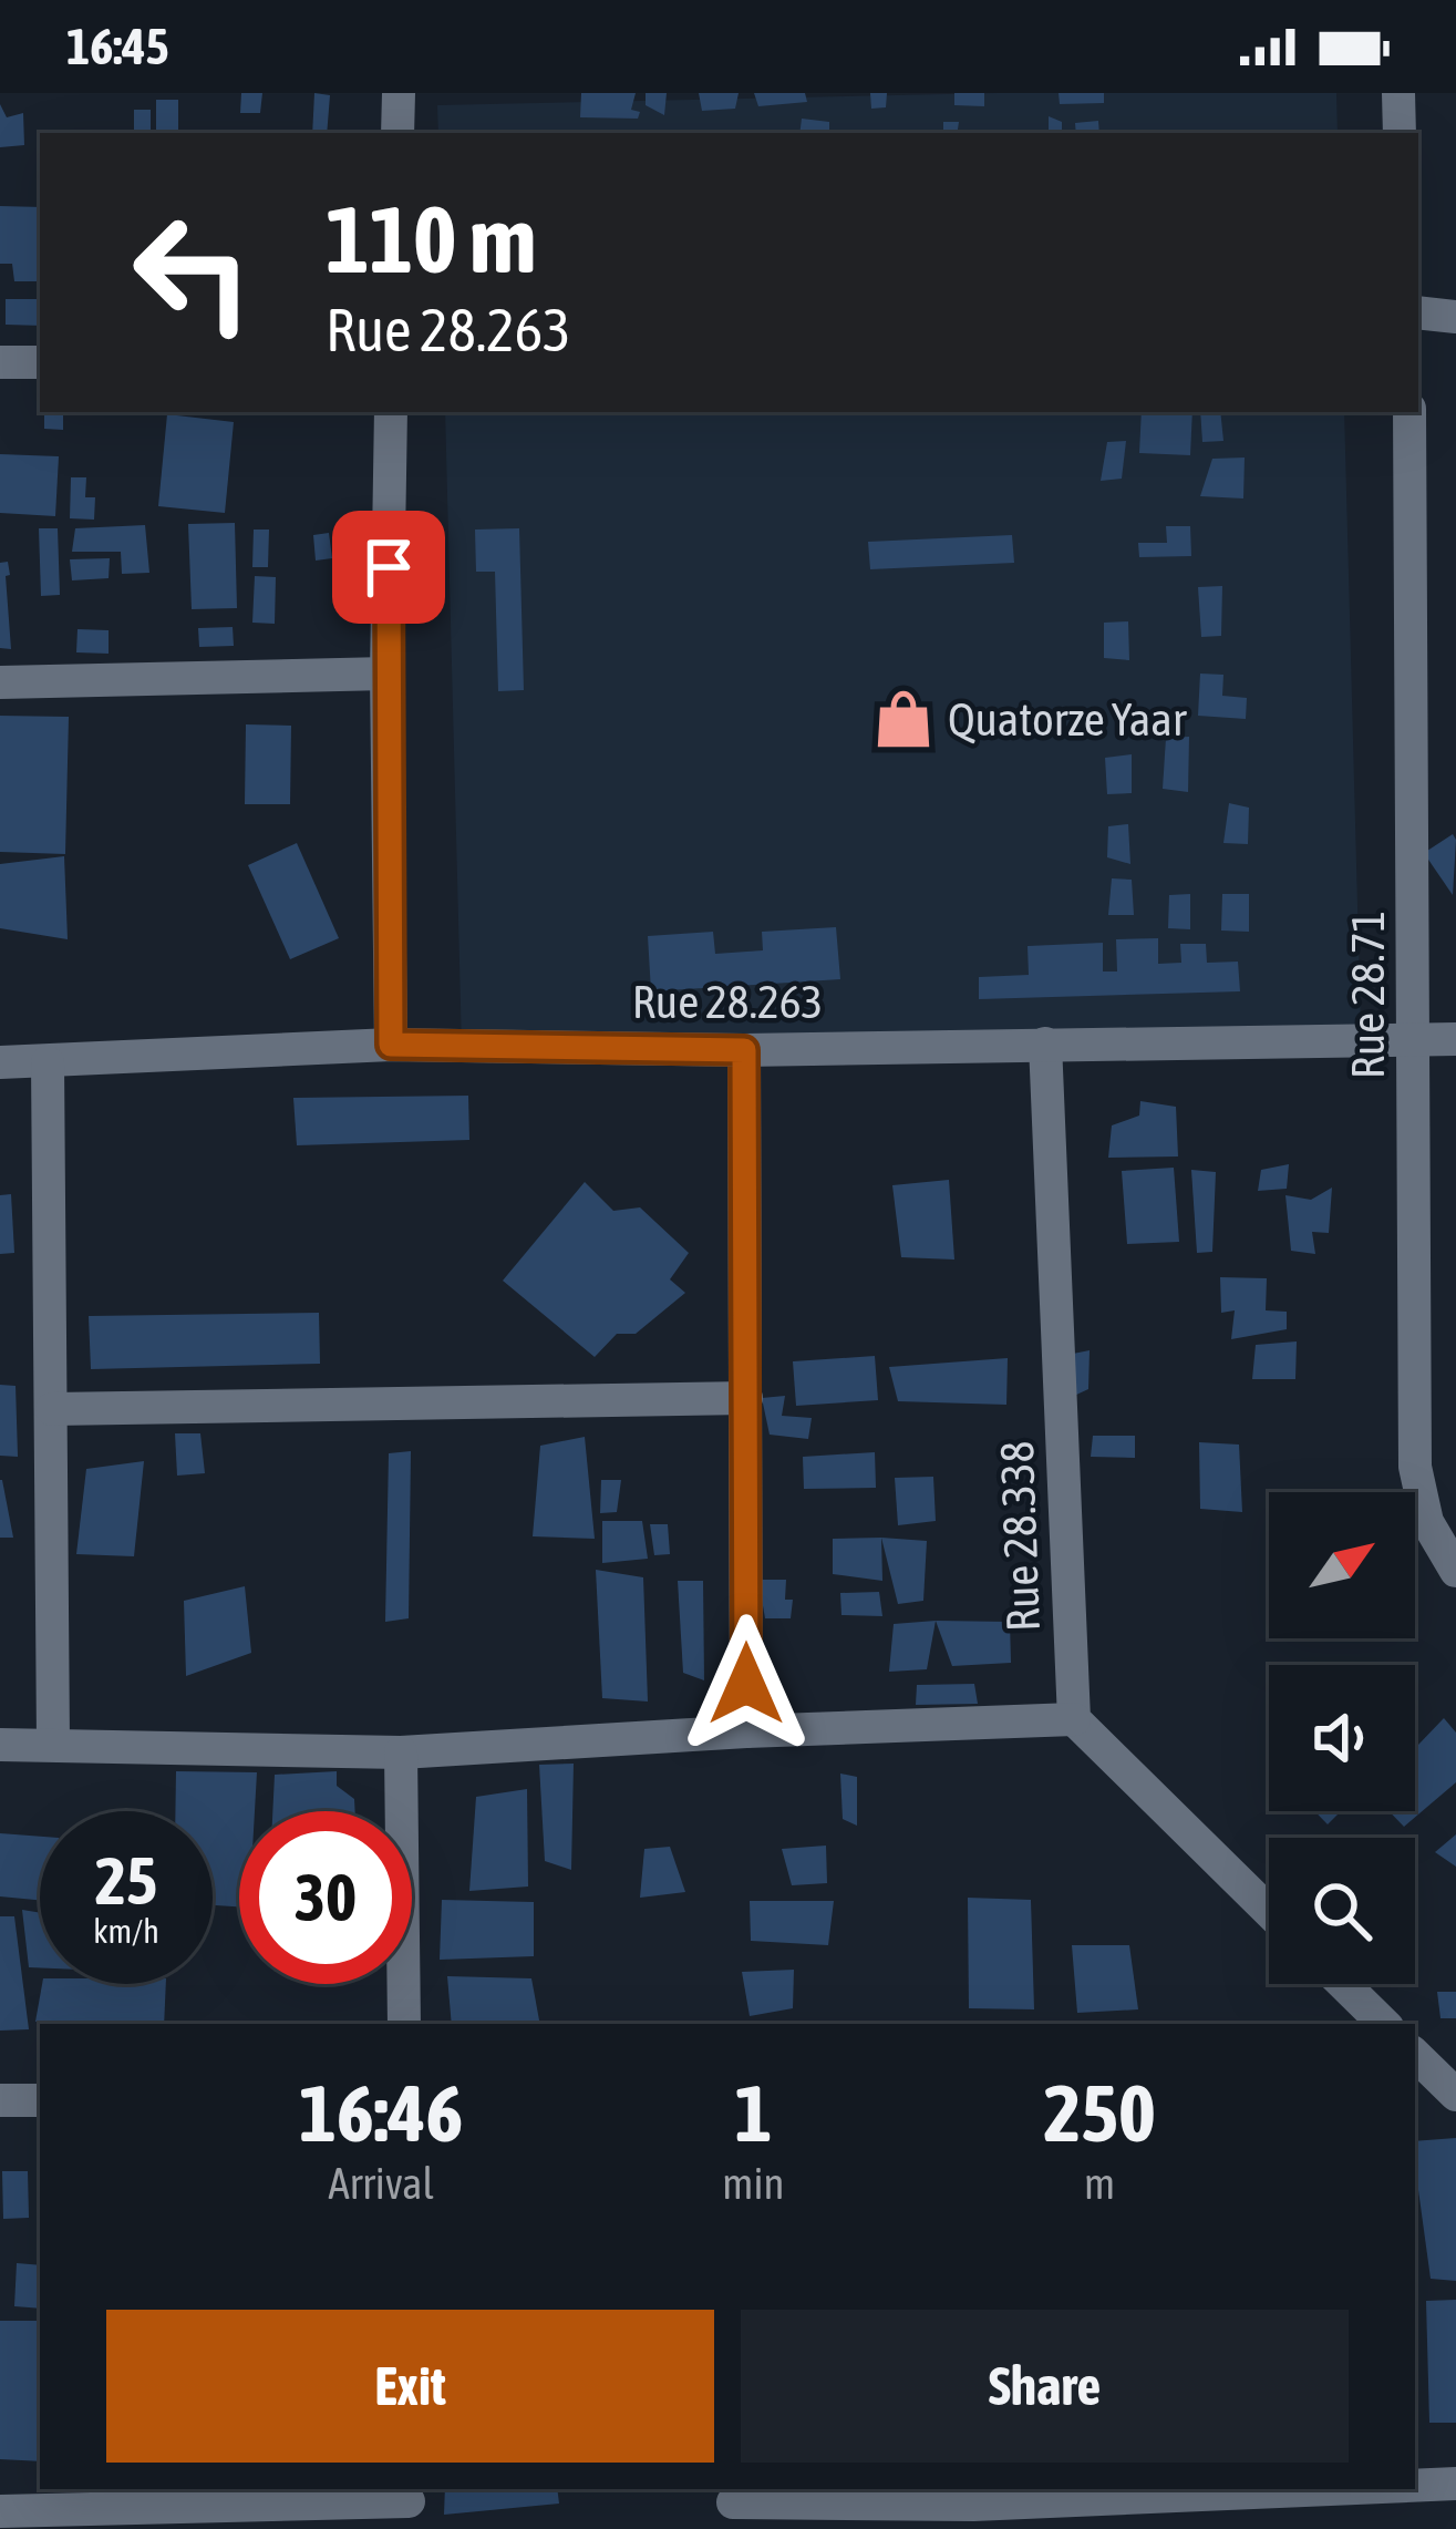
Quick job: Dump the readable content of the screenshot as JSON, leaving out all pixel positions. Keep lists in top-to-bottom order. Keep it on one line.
{"streets":{"street":["Rue 28.71","Rue 28.263","Rue 28.338"]},"crossings":[["Rue 28.71","Rue 28.263"],["Rue 28.263","Rue 28.338"]],"places":{"shop":["Quatorze Yaar"]},"north":"top right","page":{"status":"16:45","turn":["110 m","Rue 28.263"],"speed":"25 km/h","limit":"30","eta":["16:46","Arrival","1","min","250","m"],"buttons":["Exit","Share"]}}
